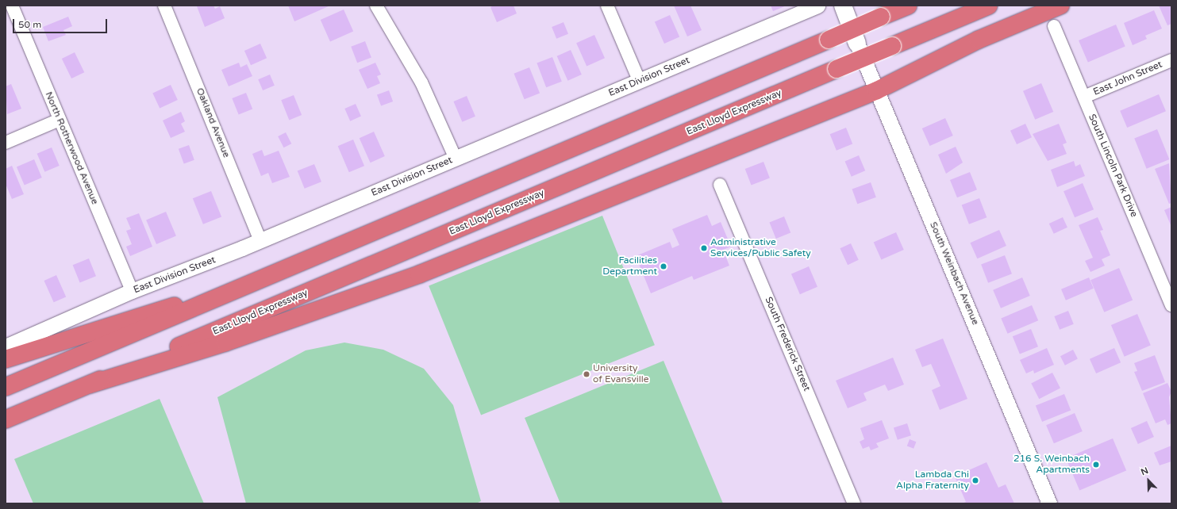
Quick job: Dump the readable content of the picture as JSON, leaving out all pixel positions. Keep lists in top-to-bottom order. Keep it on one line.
{"streets":{"highway":["East Lloyd Expressway"],"street":["East Division Street","East John Street","Oakland Avenue","North Rotherwood Avenue","South Lincoln Park Drive","South Weinbach Avenue","South Frederick Street"]},"crossings":[["East Division Street","Oakland Avenue"],["East Division Street","North Rotherwood Avenue"],["East John Street","South Lincoln Park Drive"]],"places":["Administrative Services/Public Safety","Facilities Department","University of Evansville","216 S. Weinbach Apartments","Lambda Chi Alpha Fraternity"],"scale_bar":"50 m","north":"top left"}
